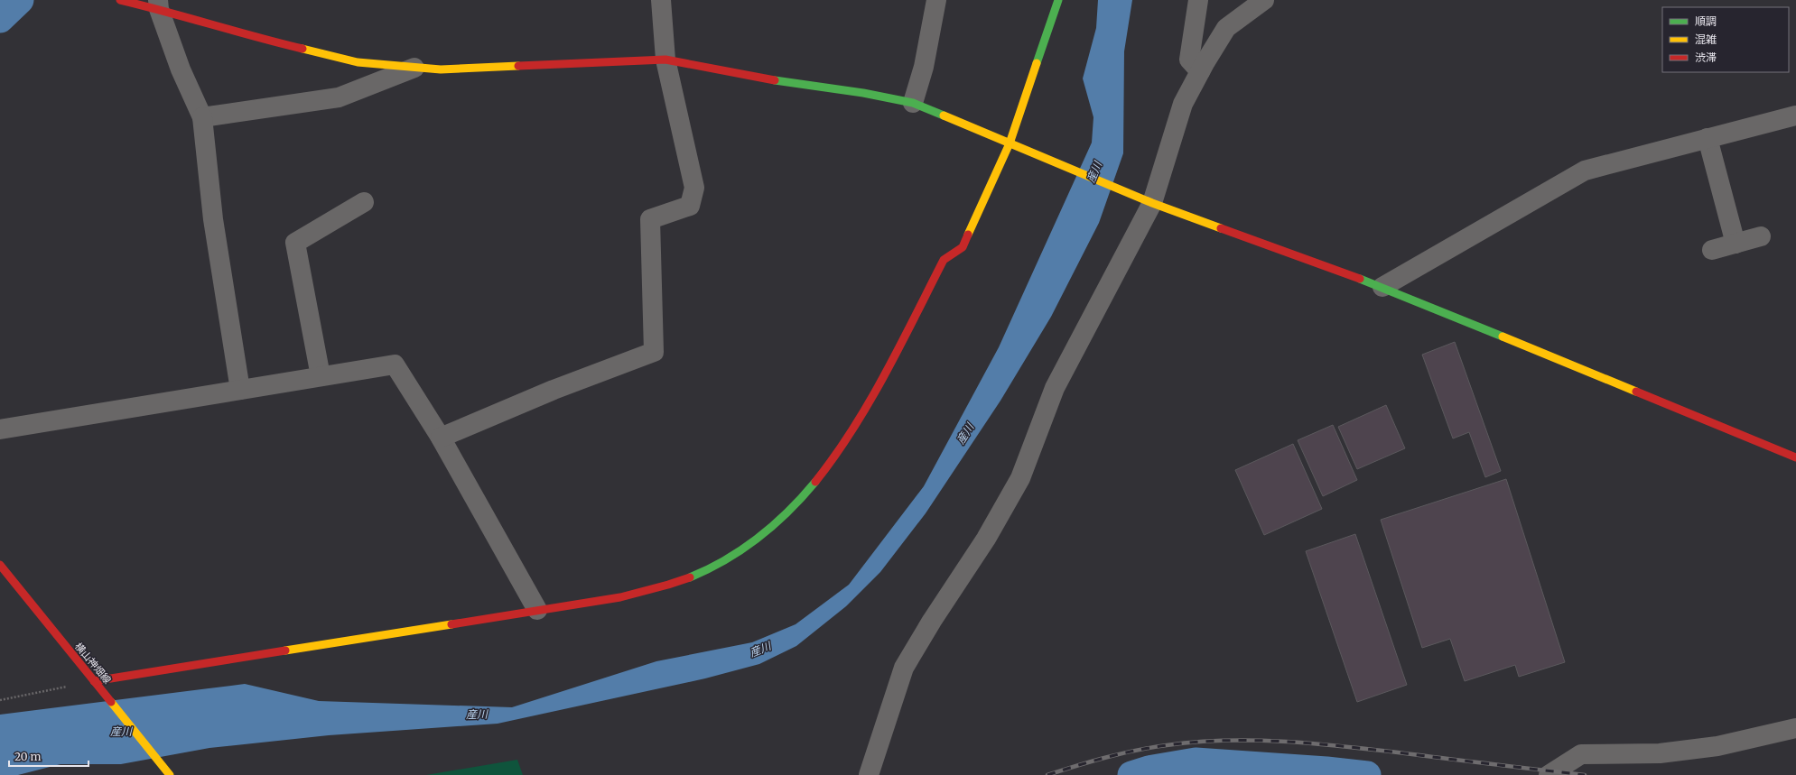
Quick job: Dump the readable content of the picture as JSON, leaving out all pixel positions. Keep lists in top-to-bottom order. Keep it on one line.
{"streets":{"street":["横山神畑線"]},"water":["産川"],"legend":["順調","混雑","渋滞"],"scale_bar":"20 m"}
